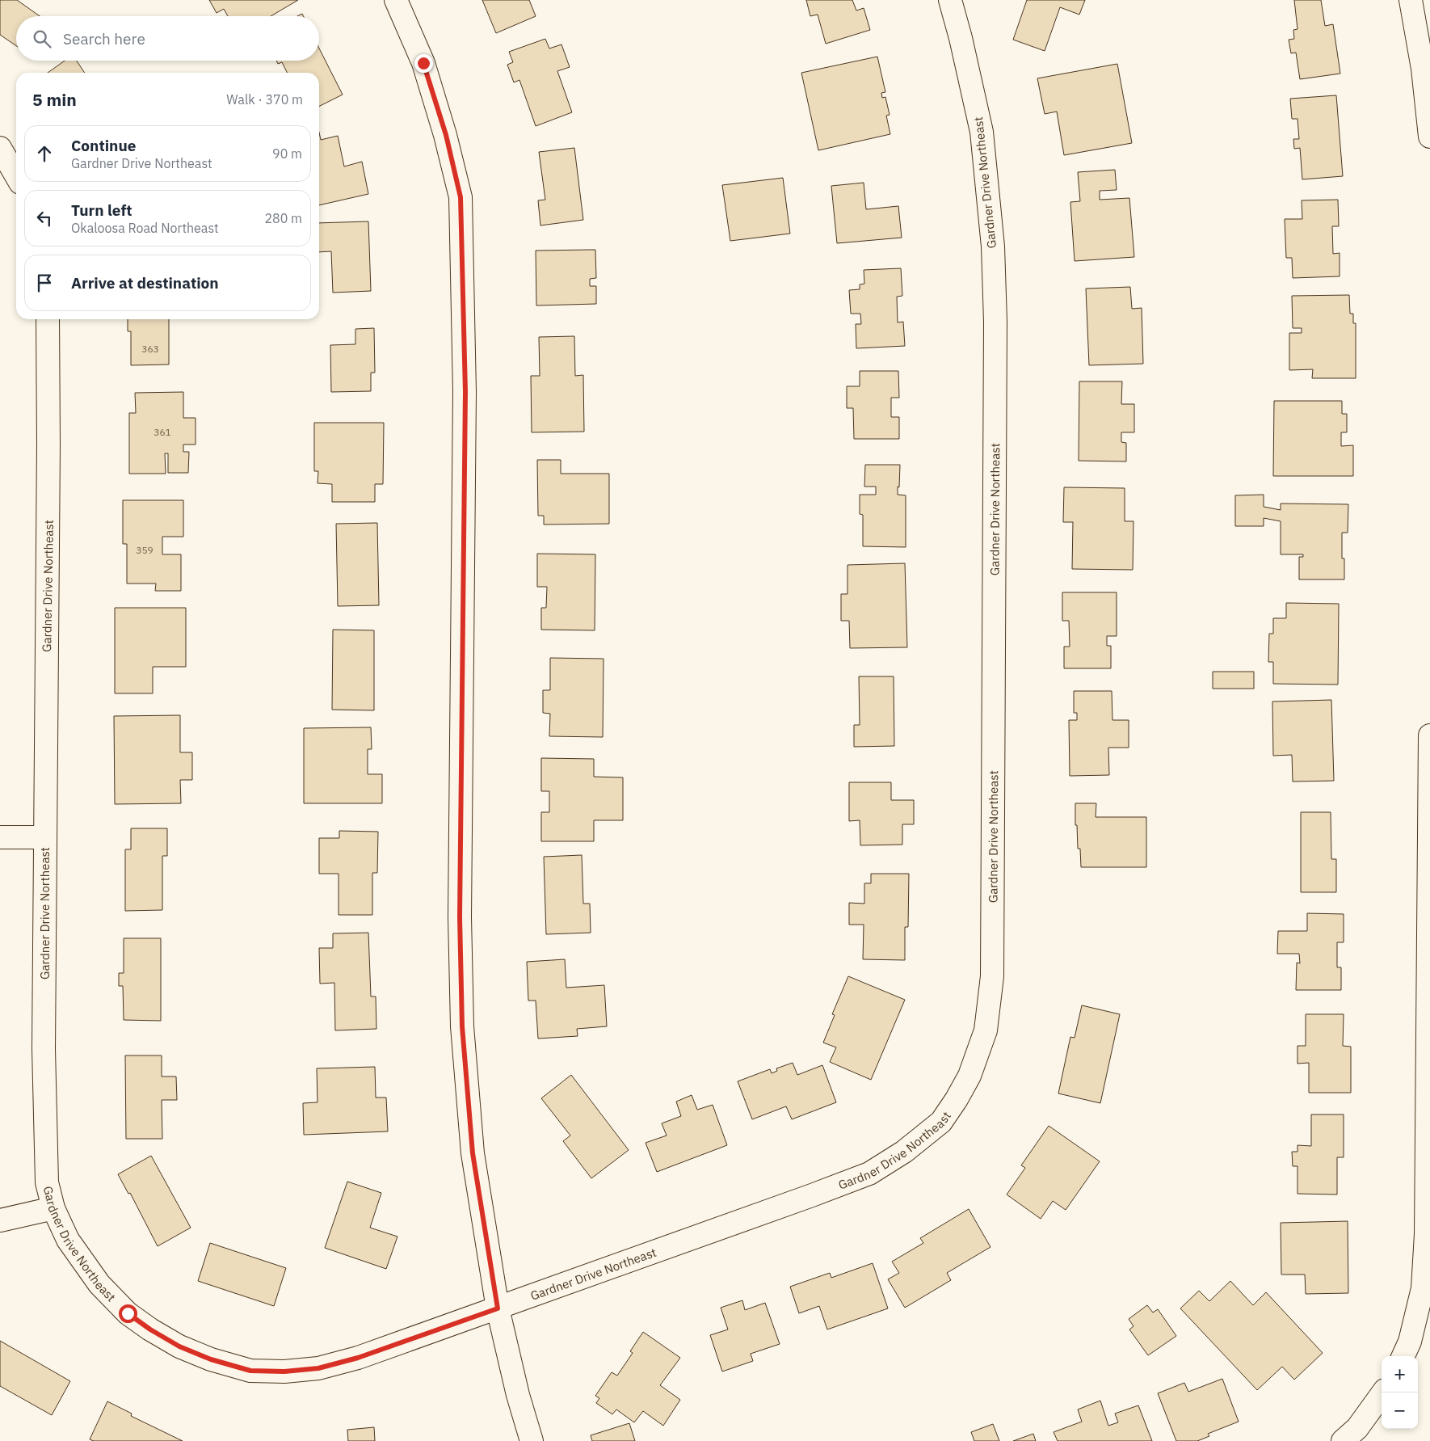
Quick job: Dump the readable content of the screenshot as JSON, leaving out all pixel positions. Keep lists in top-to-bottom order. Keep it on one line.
{"streets":{"street":["Gardner Drive Northeast"]},"house_numbers":["363","361","359"],"page":{"search":"Search here","heading":["5 min","Walk · 370 m"],"list":[["Continue","Gardner Drive Northeast","90 m"],["Turn left","Okaloosa Road Northeast","280 m"],"Arrive at destination"],"map_buttons":["+","−"]}}
